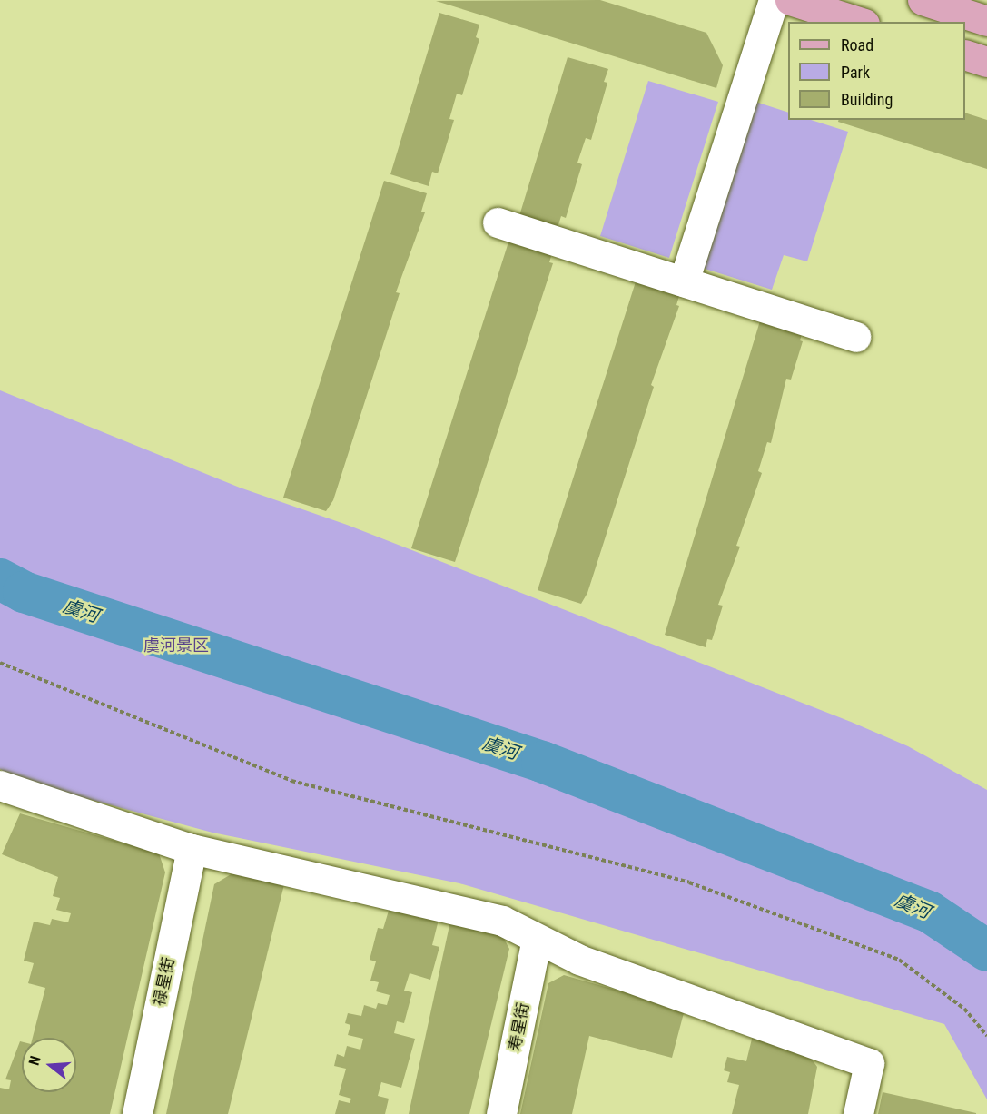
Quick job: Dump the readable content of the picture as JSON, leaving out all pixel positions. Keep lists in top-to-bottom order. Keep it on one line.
{"streets":{"street":["禄星街","寿星街"]},"water":["虞河"],"parks":["虞河景区"],"legend":["Road","Park","Building"],"north":"left"}
